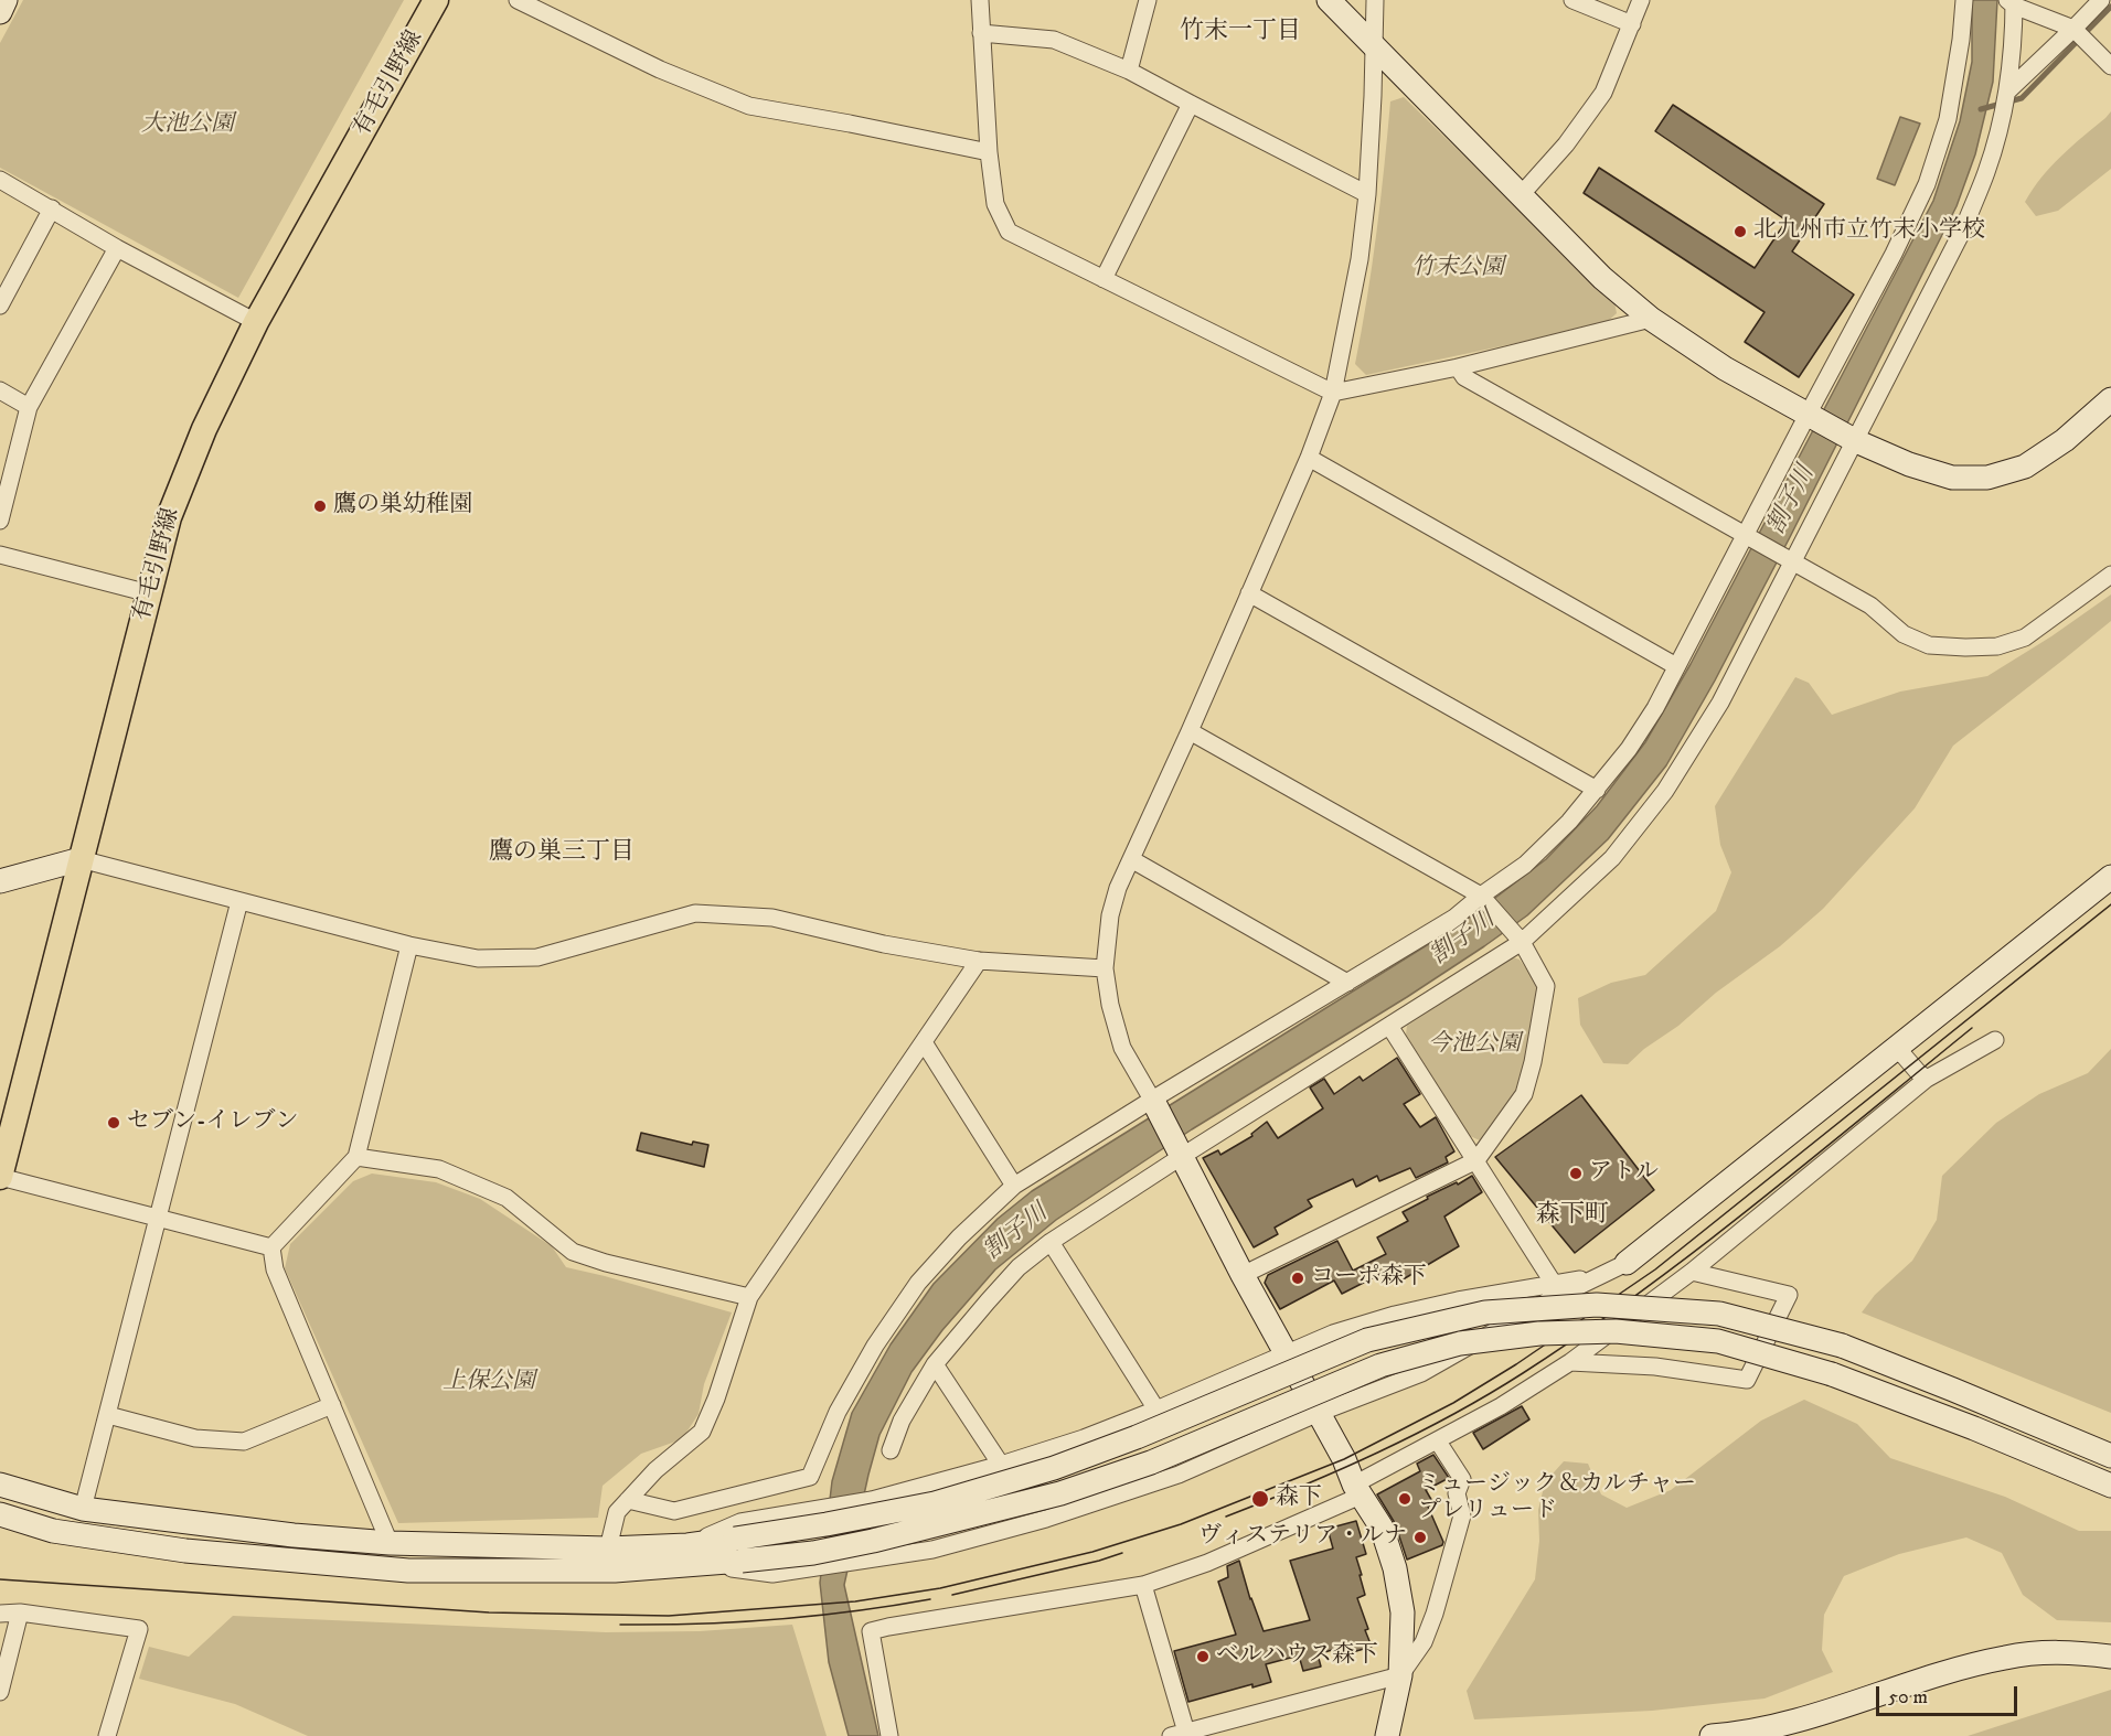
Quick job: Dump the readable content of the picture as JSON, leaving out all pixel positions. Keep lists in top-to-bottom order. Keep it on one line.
{"streets":{"main road":["有毛引野線"]},"districts":["竹末一丁目","鷹の巣三丁目","森下町"],"water":["割子川"],"parks":["大池公園","竹末公園","今池公園","上保公園"],"places":["北九州市立竹末小学校","鷹の巣幼稚園","セブン-イレブン","アトル","コーポ森下","森下","ミュージック＆カルチャー プレリュード","ヴィステリア・ルナ","ベルハウス森下"],"scale_bar":"50 m"}
